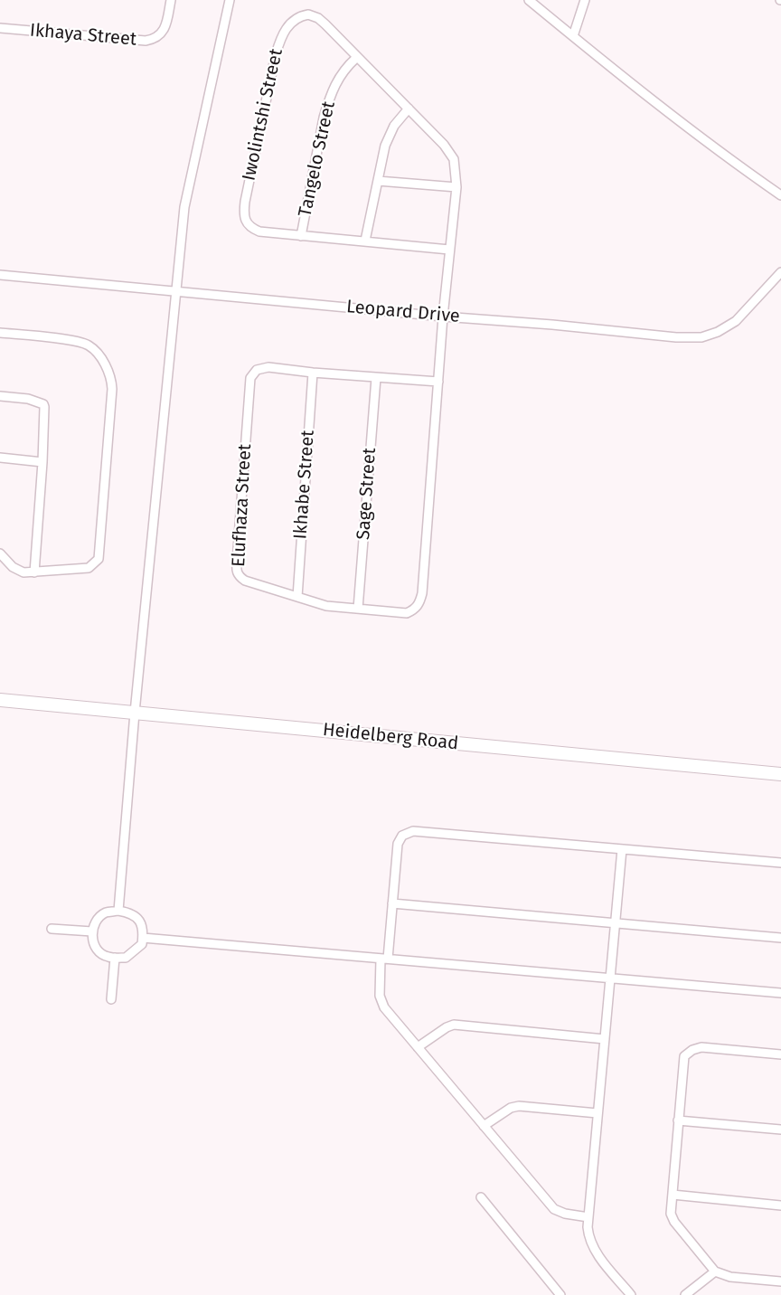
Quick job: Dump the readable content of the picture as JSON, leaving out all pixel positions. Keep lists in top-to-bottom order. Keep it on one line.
{"streets":{"main road":["Heidelberg Road"],"street":["Ikhaya Street","Iwolintshi Street","Tangelo Street","Leopard Drive","Ikhabe Street","Sage Street","Elufhaza Street"]},"crossings":[["Iwolintshi Street","Tangelo Street"],["Iwolintshi Street","Leopard Drive"],["Iwolintshi Street","Elufhaza Street"],["Leopard Drive","Elufhaza Street"],["Ikhabe Street","Elufhaza Street"],["Sage Street","Elufhaza Street"]]}
